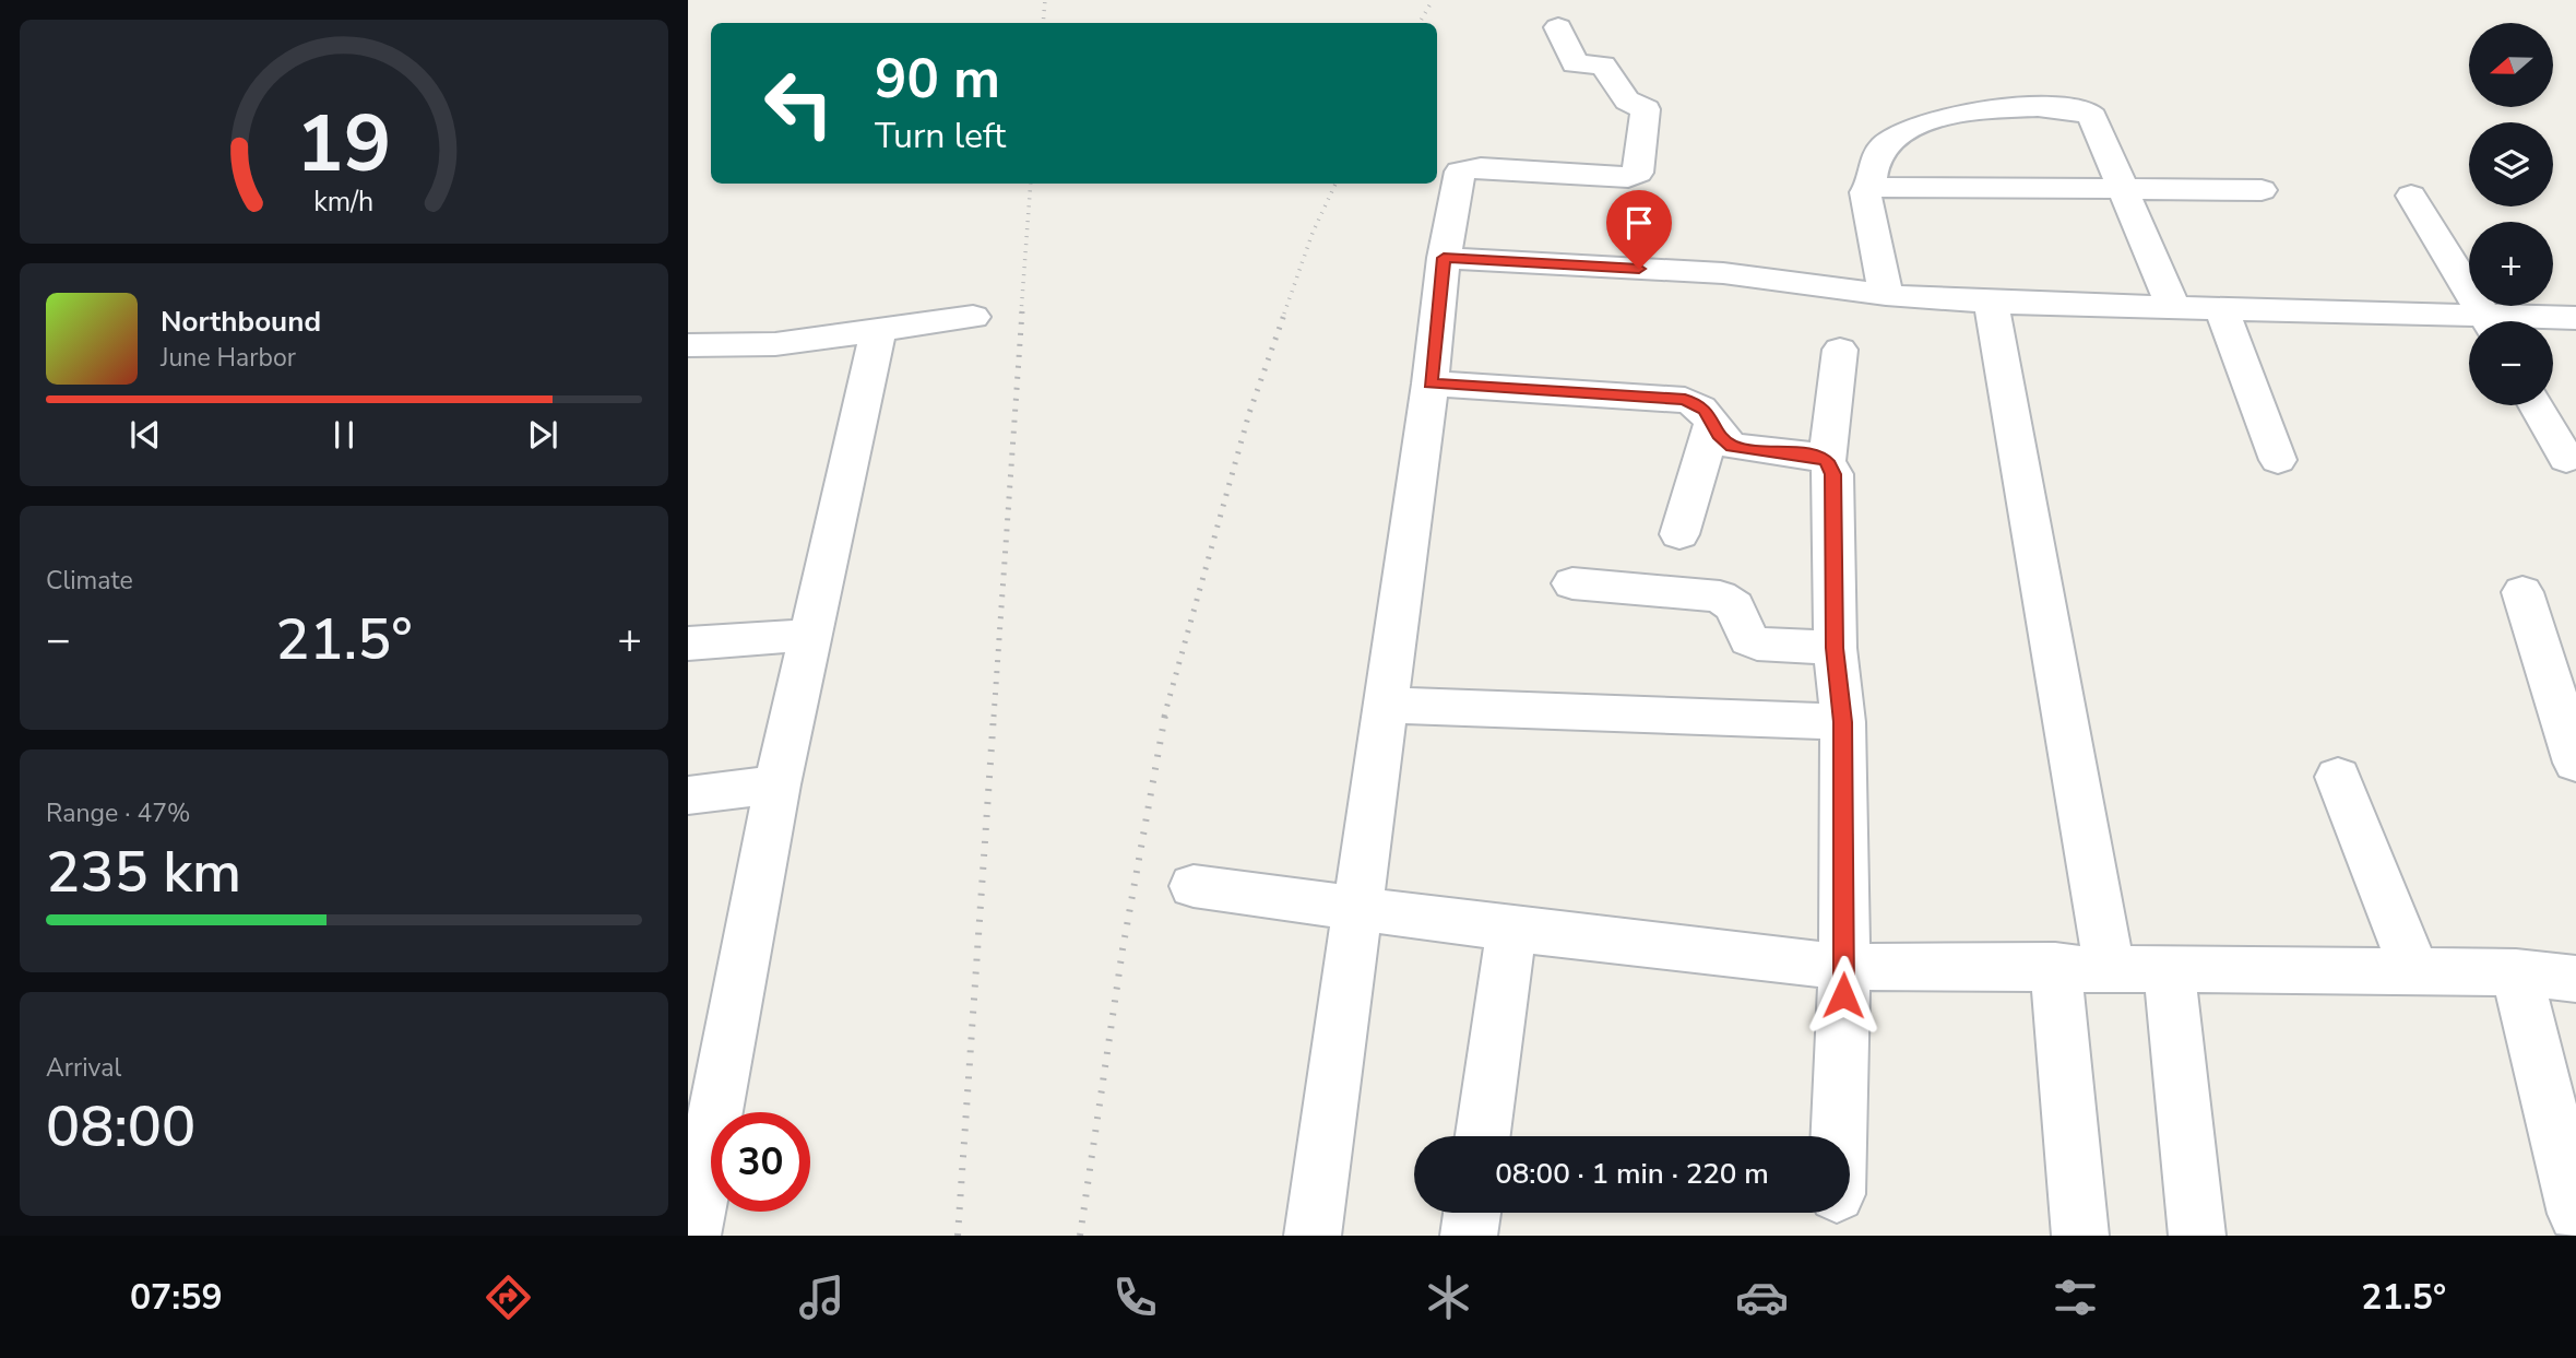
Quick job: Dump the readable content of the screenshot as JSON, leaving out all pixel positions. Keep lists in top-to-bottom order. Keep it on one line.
{"north":"left","page":{"map_buttons":["+","−"],"turn":["90 m","Turn left"],"song":["Northbound","June Harbor"],"tile":["Climate",["Range · 47%","235 km"],["Arrival","08:00"]],"heat":["−","21.5°","+"],"limit":"30","trip":"08:00 · 1 min · 220 m","tabs":["07:59","21.5°"],"gauge":["19","km/h"]}}
